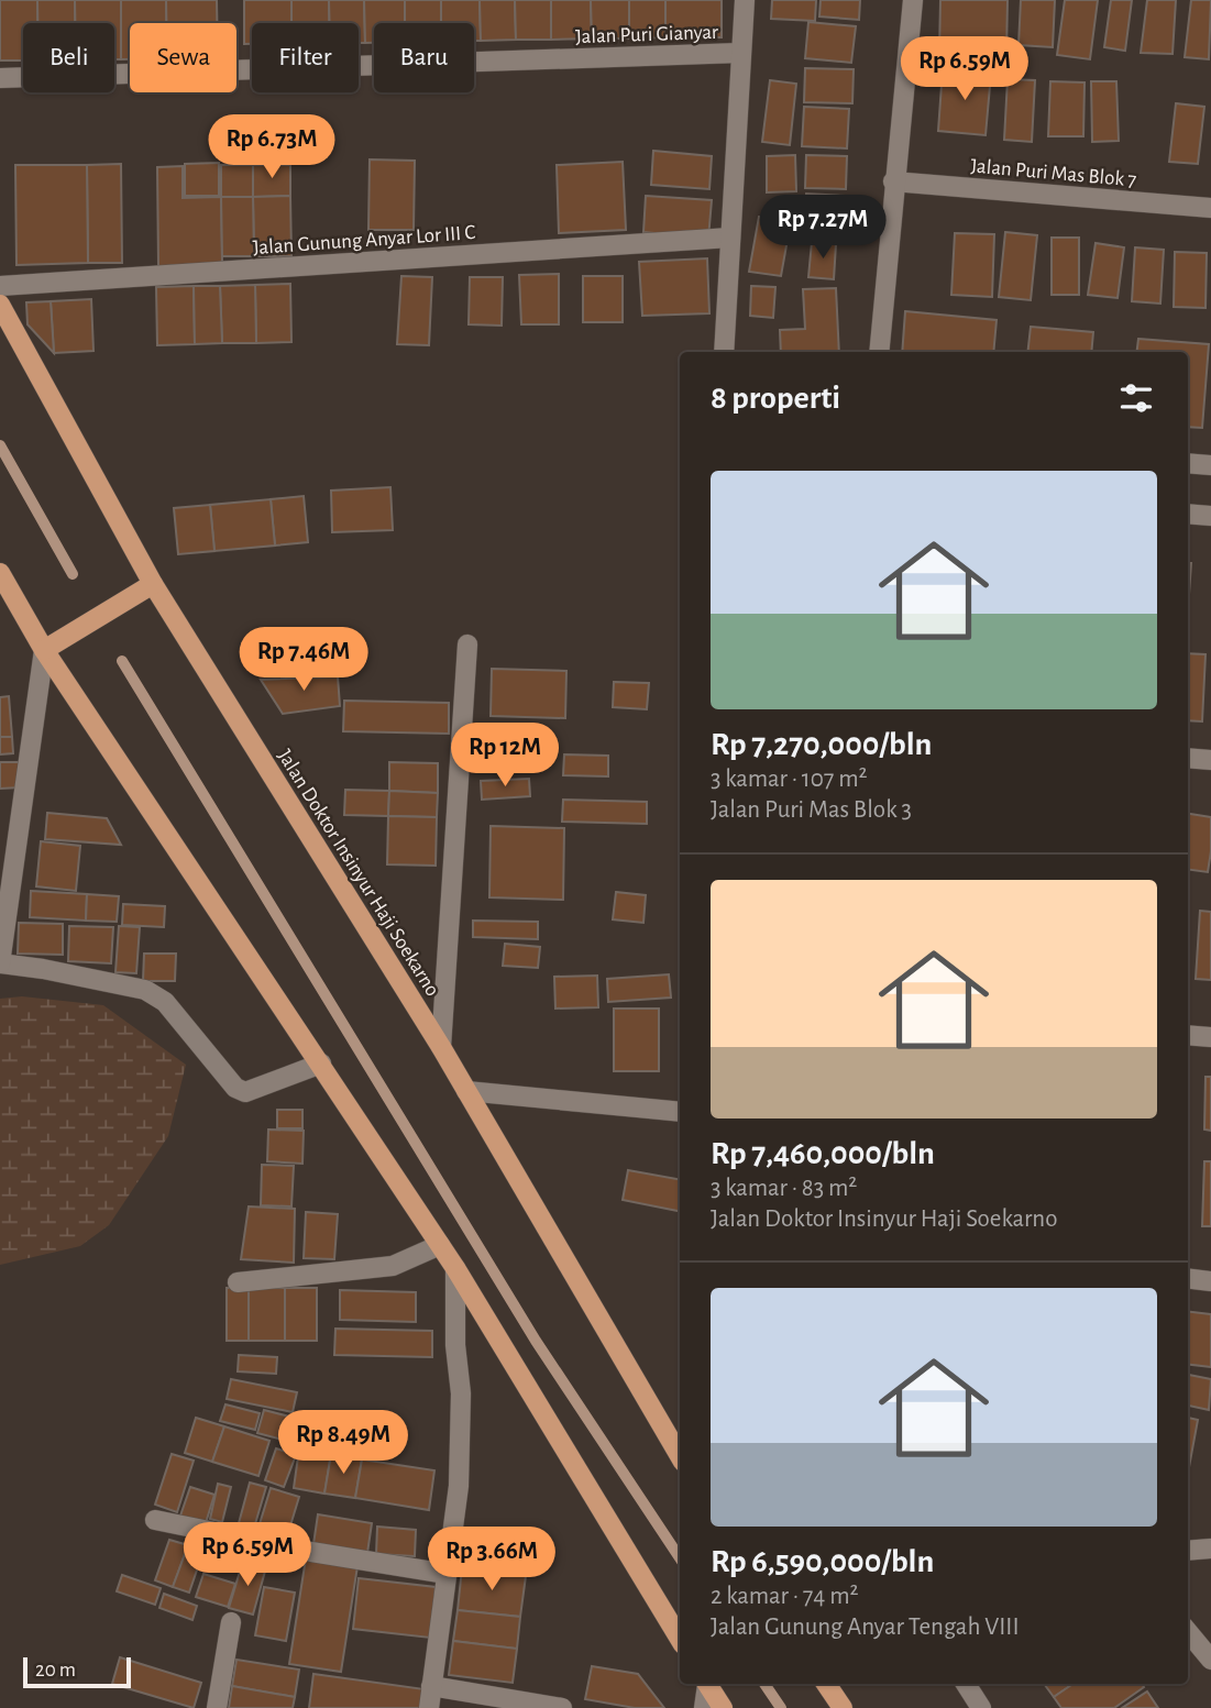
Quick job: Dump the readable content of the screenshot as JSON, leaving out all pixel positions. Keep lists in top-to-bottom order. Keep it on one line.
{"streets":{"main road":["Jalan Doktor Insinyur Haji Soekarno"],"street":["Jalan Puri Gianyar","Jalan Puri Mas Blok 7","Jalan Gunung Anyar Lor III C"]},"scale_bar":"20 m","page":{"chip":["Beli","Sewa","Filter","Baru"],"price":["Rp 6.59M","Rp 6.73M","Rp 7.27M","Rp 7.46M","Rp 12M","Rp 8.49M","Rp 6.59M","Rp 3.66M"],"heading":"8 properti","list":[{"name":"Rp 7,270,000/bln","note":"3 kamar · 107 m² · Jalan Puri Mas Blok 3"},{"name":"Rp 7,460,000/bln","note":"3 kamar · 83 m² · Jalan Doktor Insinyur Haji Soekarno"},{"name":"Rp 6,590,000/bln","note":"2 kamar · 74 m² · Jalan Gunung Anyar Tengah VIII"}],"scale":"20 m"}}
